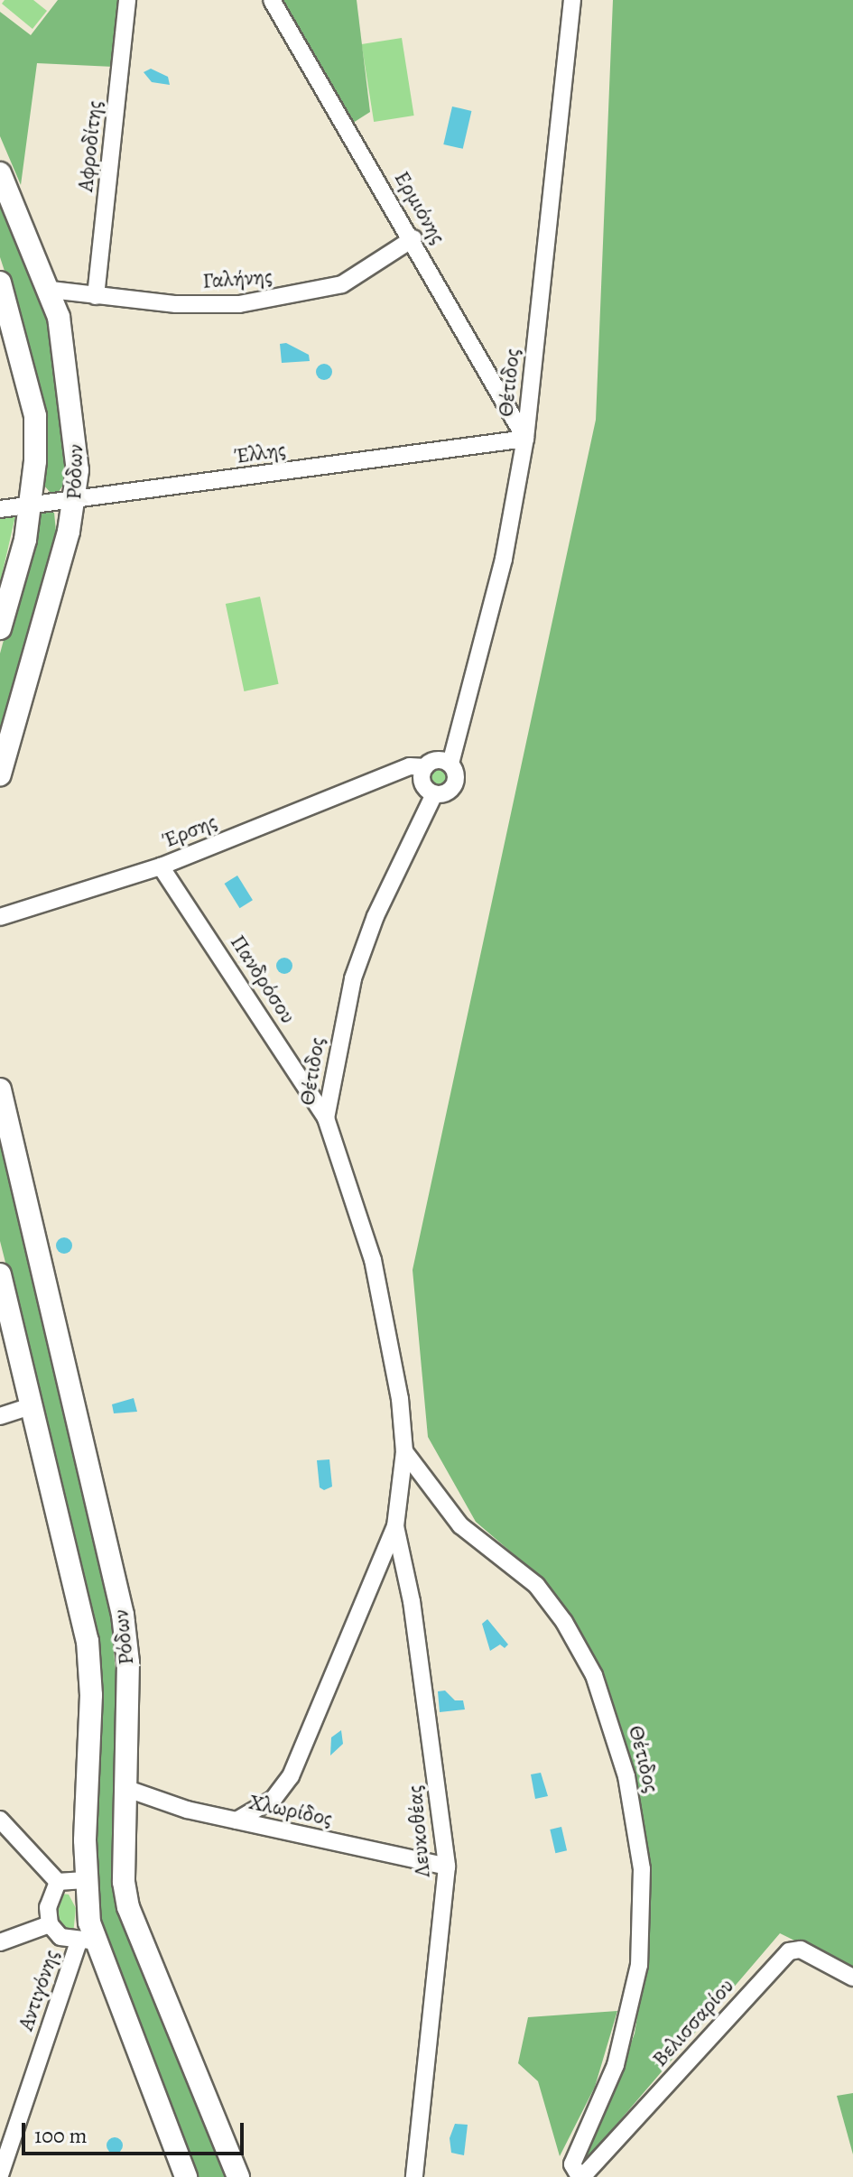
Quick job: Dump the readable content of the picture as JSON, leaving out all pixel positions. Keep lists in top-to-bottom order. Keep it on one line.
{"streets":{"street":["Αφροδίτης","Ερμιόνης","Γαλήνης","Θέτιδος","Έλλης","Ρόδων","Έρσης","Πανδρόσου","Χλωρίδος","Λευκοθέας","Αντιγόνης","Βελισσαρίου"]},"crossings":[["Αφροδίτης","Γαλήνης"],["Ερμιόνης","Γαλήνης"],["Ερμιόνης","Θέτιδος"],["Ερμιόνης","Έλλης"],["Γαλήνης","Ρόδων"],["Θέτιδος","Έλλης"],["Θέτιδος","Έρσης"],["Θέτιδος","Πανδρόσου"],["Θέτιδος","Χλωρίδος"],["Θέτιδος","Λευκοθέας"],["Θέτιδος","Βελισσαρίου"],["Έλλης","Ρόδων"],["Ρόδων","Χλωρίδος"],["Ρόδων","Αντιγόνης"],["Έρσης","Πανδρόσου"],["Χλωρίδος","Λευκοθέας"]],"scale_bar":"100 m"}
